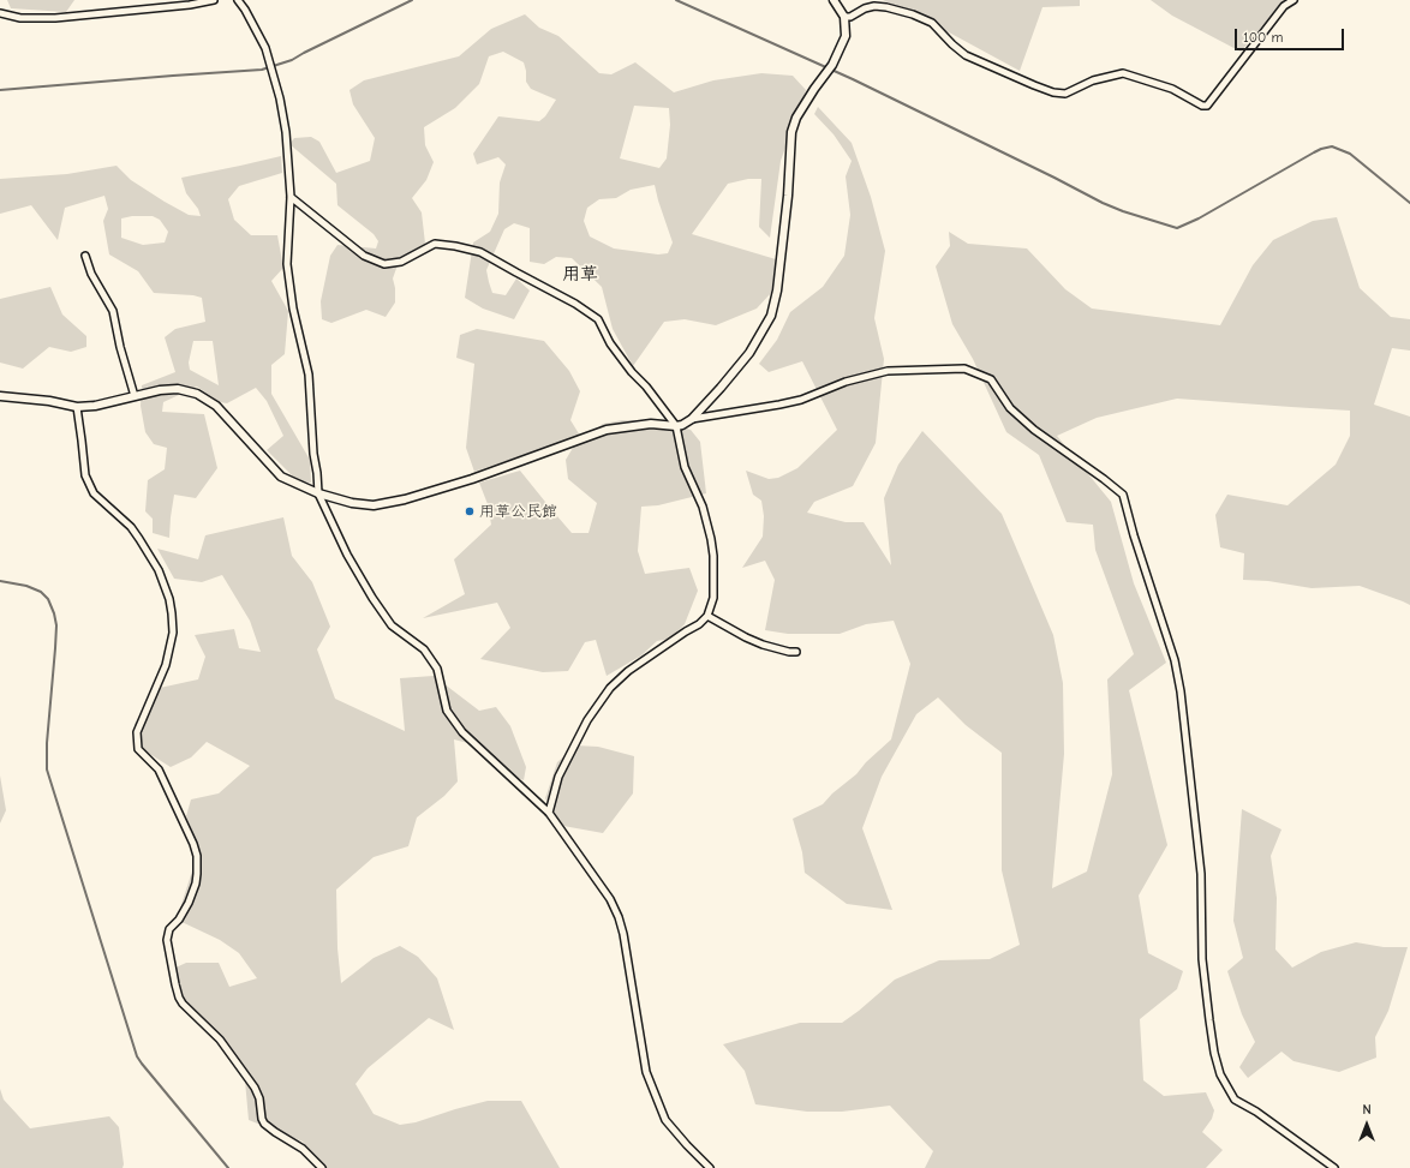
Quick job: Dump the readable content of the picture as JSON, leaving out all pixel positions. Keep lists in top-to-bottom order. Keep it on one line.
{"districts":["用草"],"places":["用草公民館"],"scale_bar":"100 m","north":"top"}
